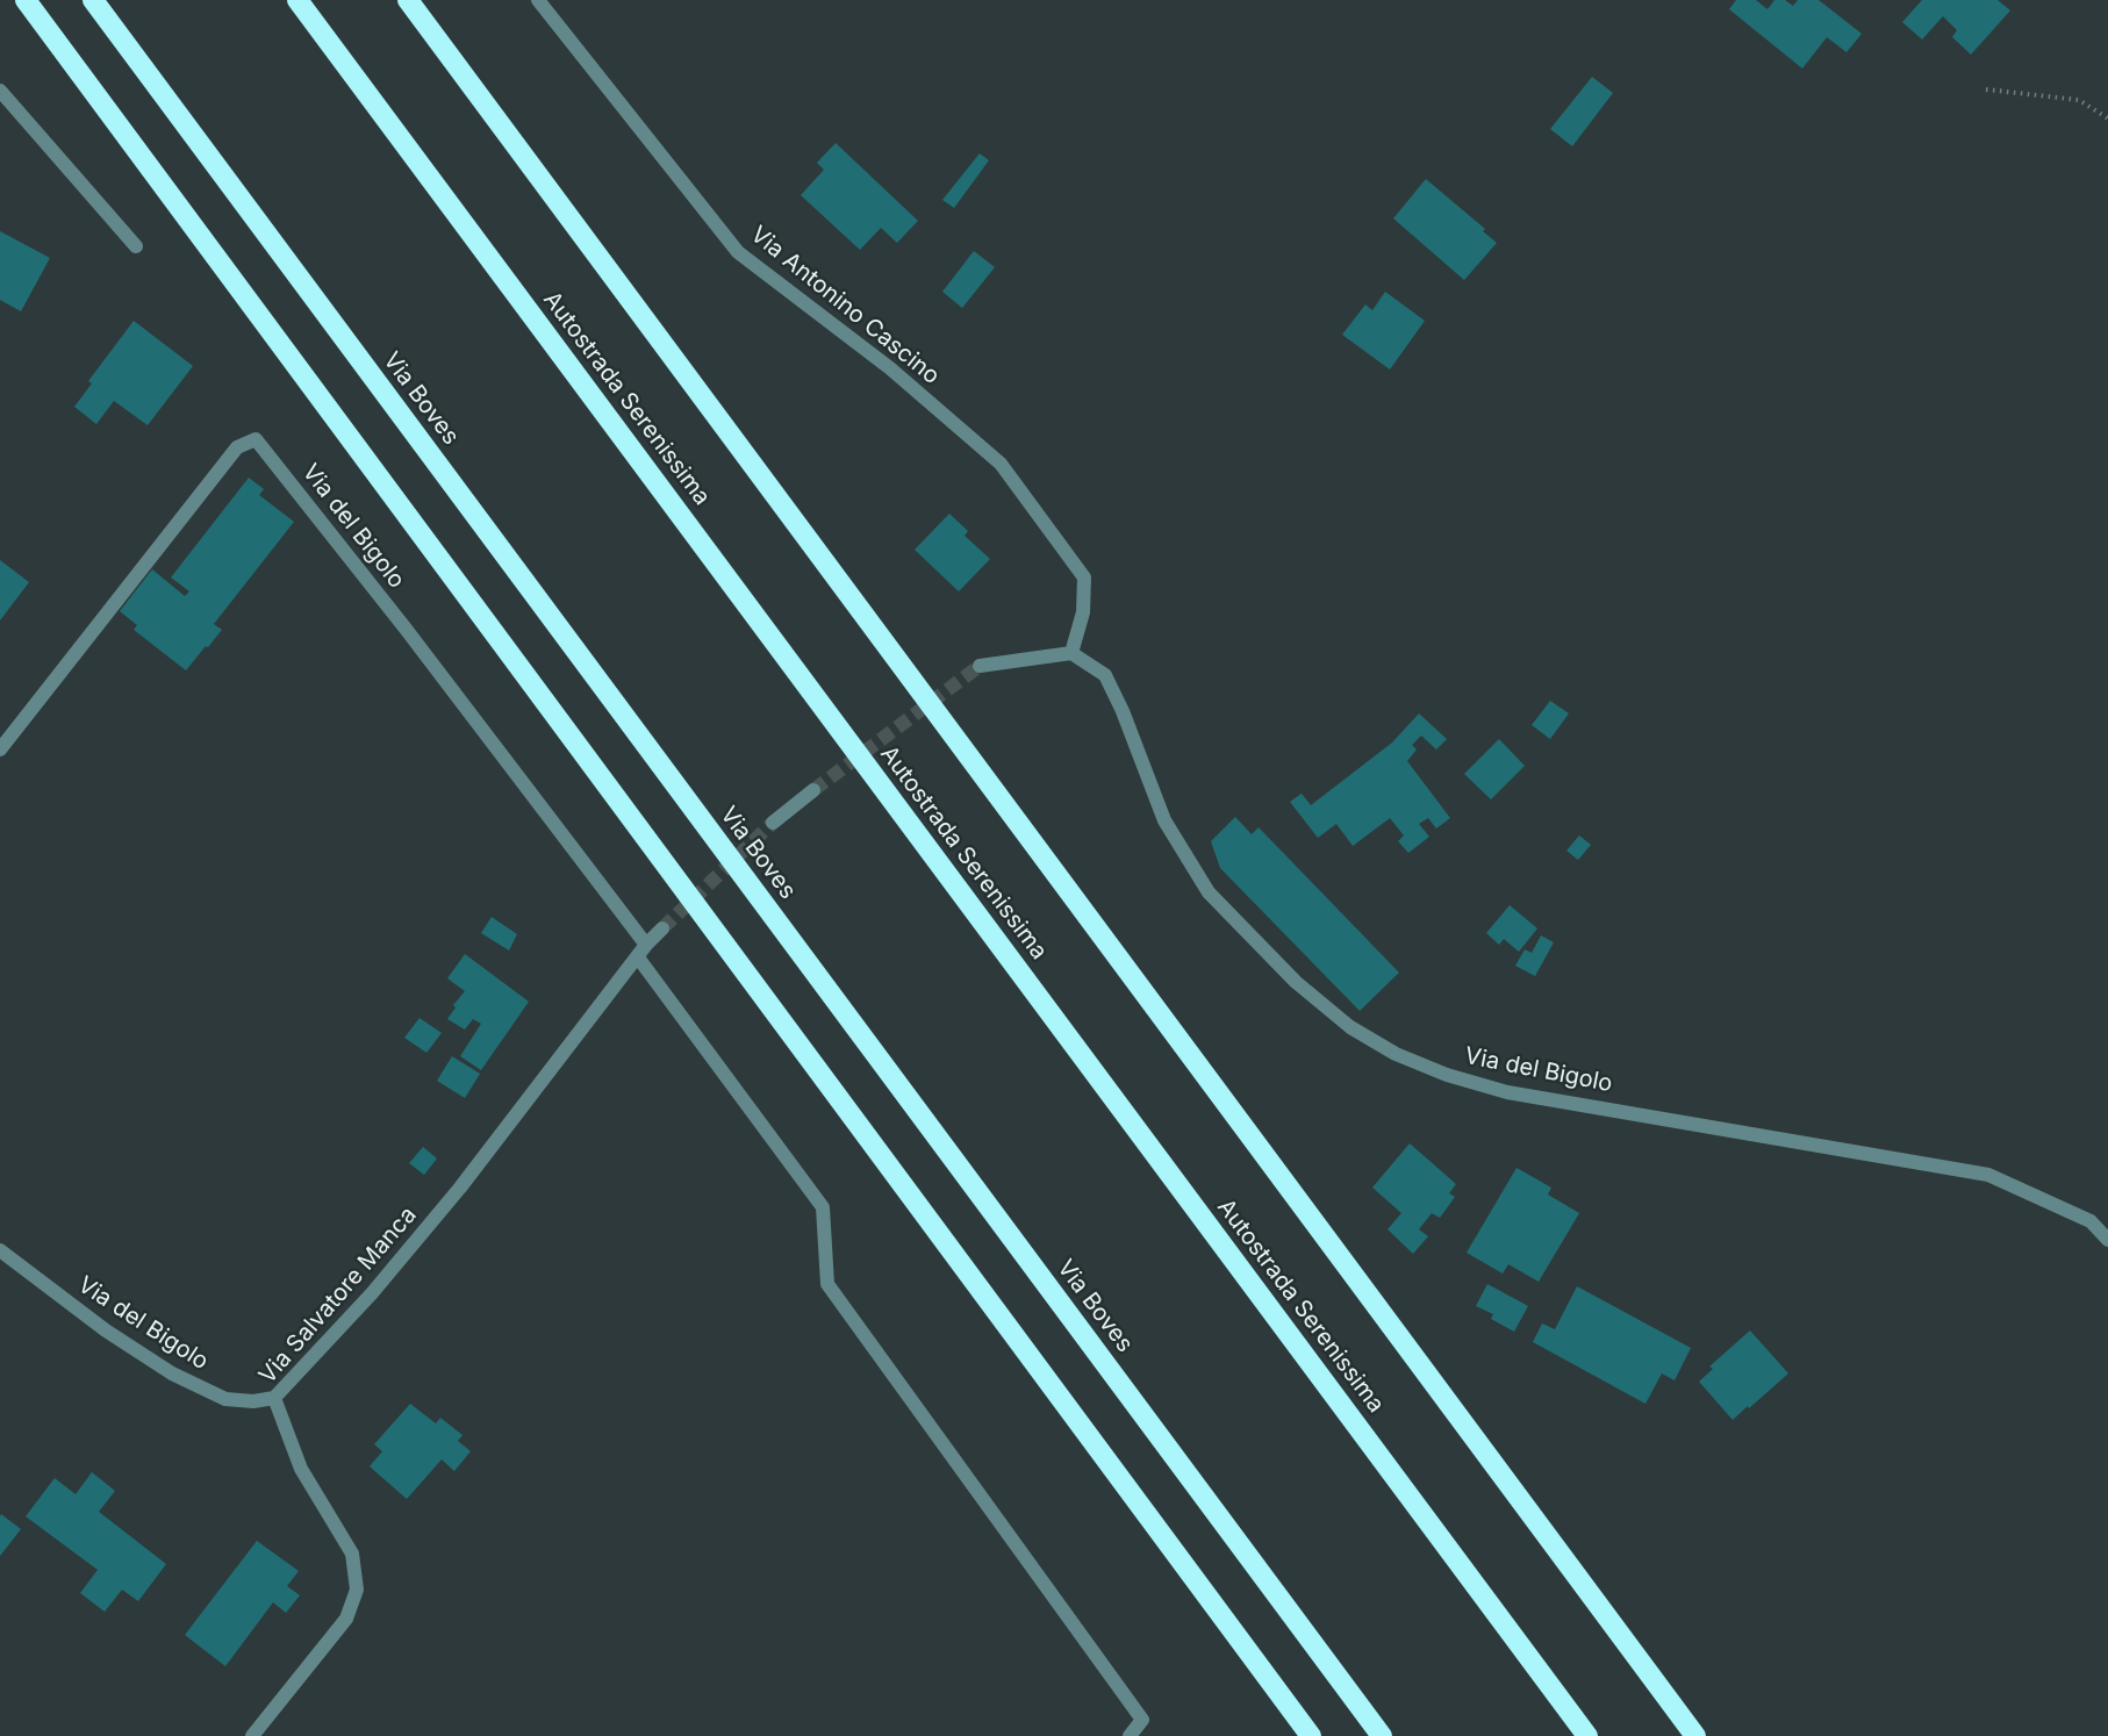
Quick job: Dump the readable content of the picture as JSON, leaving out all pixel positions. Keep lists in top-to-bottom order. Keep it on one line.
{"streets":{"highway":["Via Boves","Autostrada Serenissima"],"street":["Via Antonino Cascino","Via del Bigolo","Via Salvatore Manca"]},"crossings":[["Via Antonino Cascino","Via del Bigolo"],["Via del Bigolo","Via Salvatore Manca"]]}
